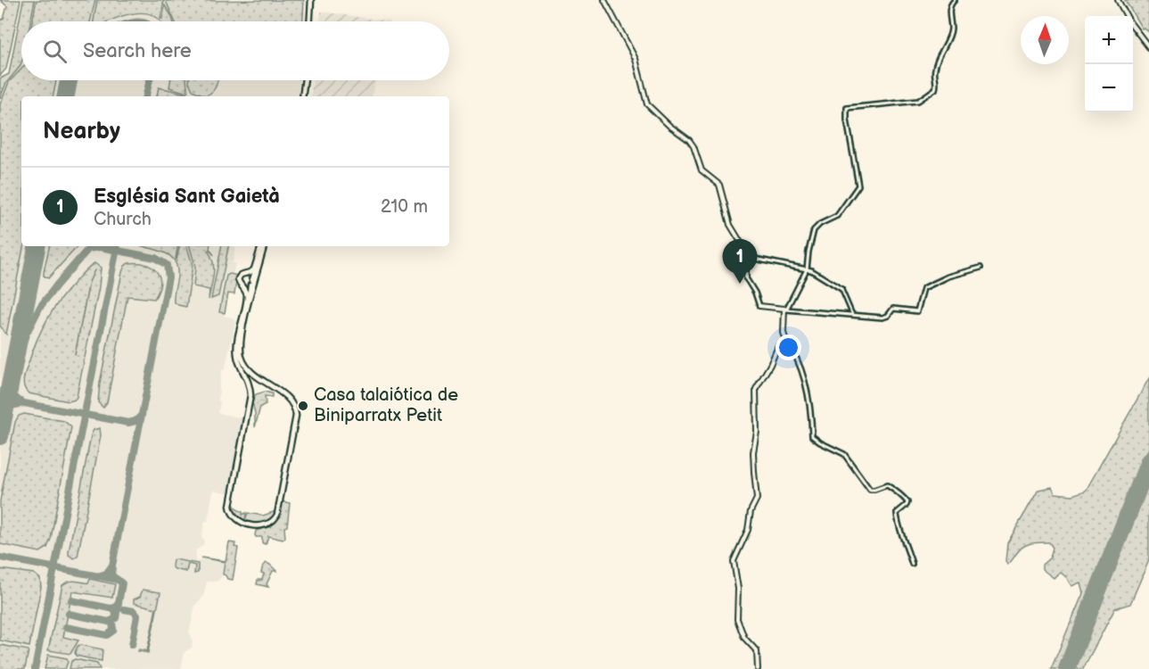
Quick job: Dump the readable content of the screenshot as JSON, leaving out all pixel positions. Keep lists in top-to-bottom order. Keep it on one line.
{"places":["Casa talaiótica de Biniparratx Petit"],"north":"top","page":{"map_buttons":["+","−"],"search":"Search here","heading":"Nearby","list":[{"mark":"1","name":"Església Sant Gaietà","note":"Church","value":"210 m"}],"pins":"1"}}
